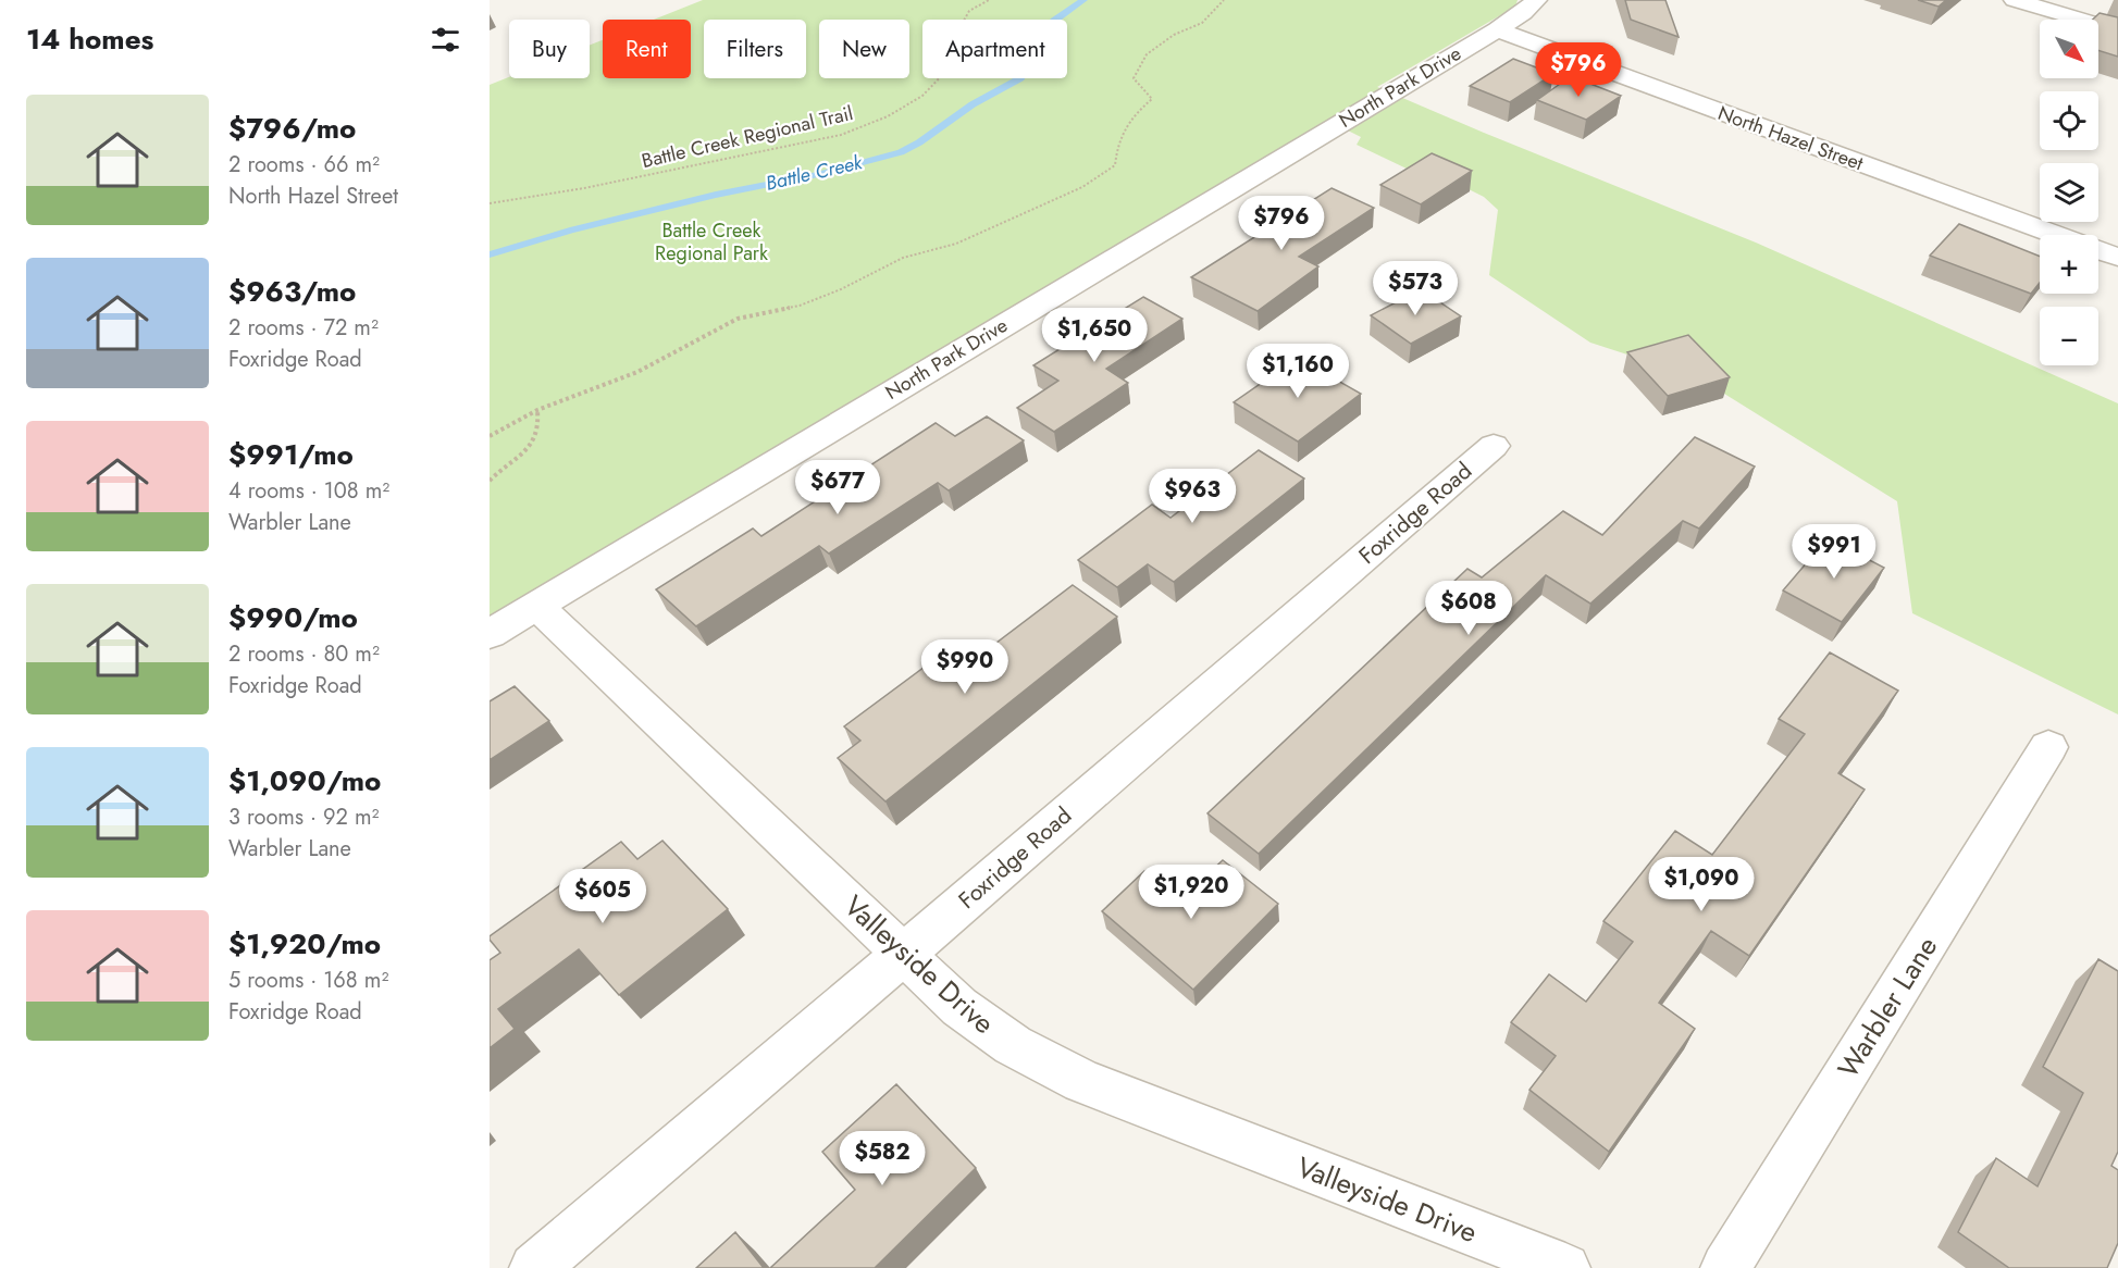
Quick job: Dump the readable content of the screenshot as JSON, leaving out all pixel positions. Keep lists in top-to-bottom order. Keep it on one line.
{"streets":{"street":["North Park Drive","North Hazel Street","Foxridge Road","Valleyside Drive","Warbler Lane"],"path":["Battle Creek Regional Trail"]},"crossings":[["North Park Drive","North Hazel Street"],["North Park Drive","Valleyside Drive"],["Foxridge Road","Valleyside Drive"]],"water":["Battle Creek"],"parks":["Battle Creek Regional Park"],"north":"bottom right","page":{"heading":"14 homes","map_buttons":["+","−"],"chip":["Buy","Rent","Filters","New","Apartment"],"price":["$796","$796","$573","$1,650","$1,160","$677","$963","$991","$608","$990","$1,090","$1,920","$605","$582"],"list":[{"name":"$796/mo","note":"2 rooms · 66 m² · North Hazel Street"},{"name":"$963/mo","note":"2 rooms · 72 m² · Foxridge Road"},{"name":"$991/mo","note":"4 rooms · 108 m² · Warbler Lane"},{"name":"$990/mo","note":"2 rooms · 80 m² · Foxridge Road"},{"name":"$1,090/mo","note":"3 rooms · 92 m² · Warbler Lane"},{"name":"$1,920/mo","note":"5 rooms · 168 m² · Foxridge Road"}]}}
